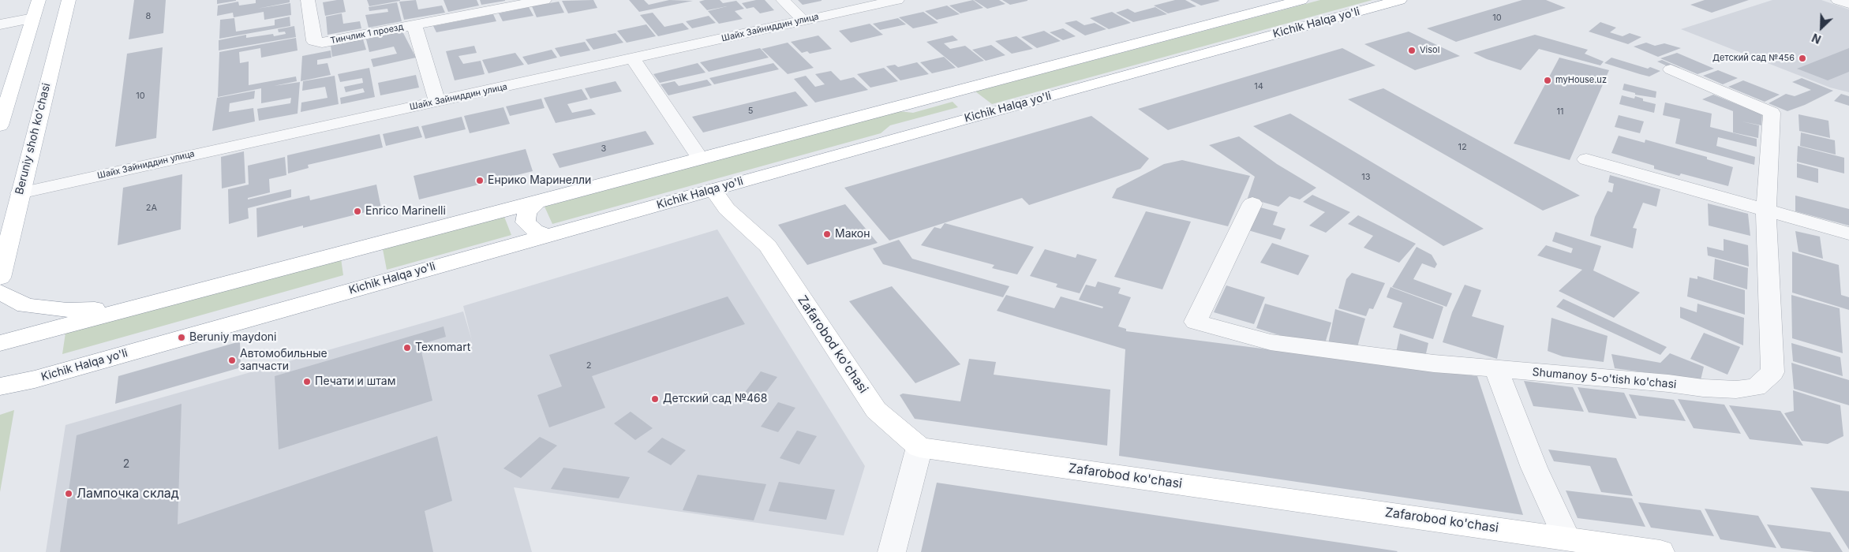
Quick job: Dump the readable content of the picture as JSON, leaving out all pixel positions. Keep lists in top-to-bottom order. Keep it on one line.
{"streets":{"main road":["Kichik Halqa yo'li","Beruniy shoh ko'chasi","Zafarobod ko'chasi"],"street":["Шайх Зайниддин улица","Тинчлик 1 проезд","Shumanoy 5-o'tish ko'chasi"]},"crossings":[["Kichik Halqa yo'li","Zafarobod ko'chasi"],["Шайх Зайниддин улица","Тинчлик 1 проезд"],["Шайх Зайниддин улица","Beruniy shoh ko'chasi"]],"places":["Visol","Детский сад №456","myHouse.uz","Енрико Маринелли","Enrico Marinelli","Макон","Beruniy maydoni","Texnomart","Автомобильные запчасти","Печати и штам","Детский сад №468","Лампочка склад"],"house_numbers":["8","10","14","10","5","11","12","3","13","2А","2","2"],"north":"bottom left"}
